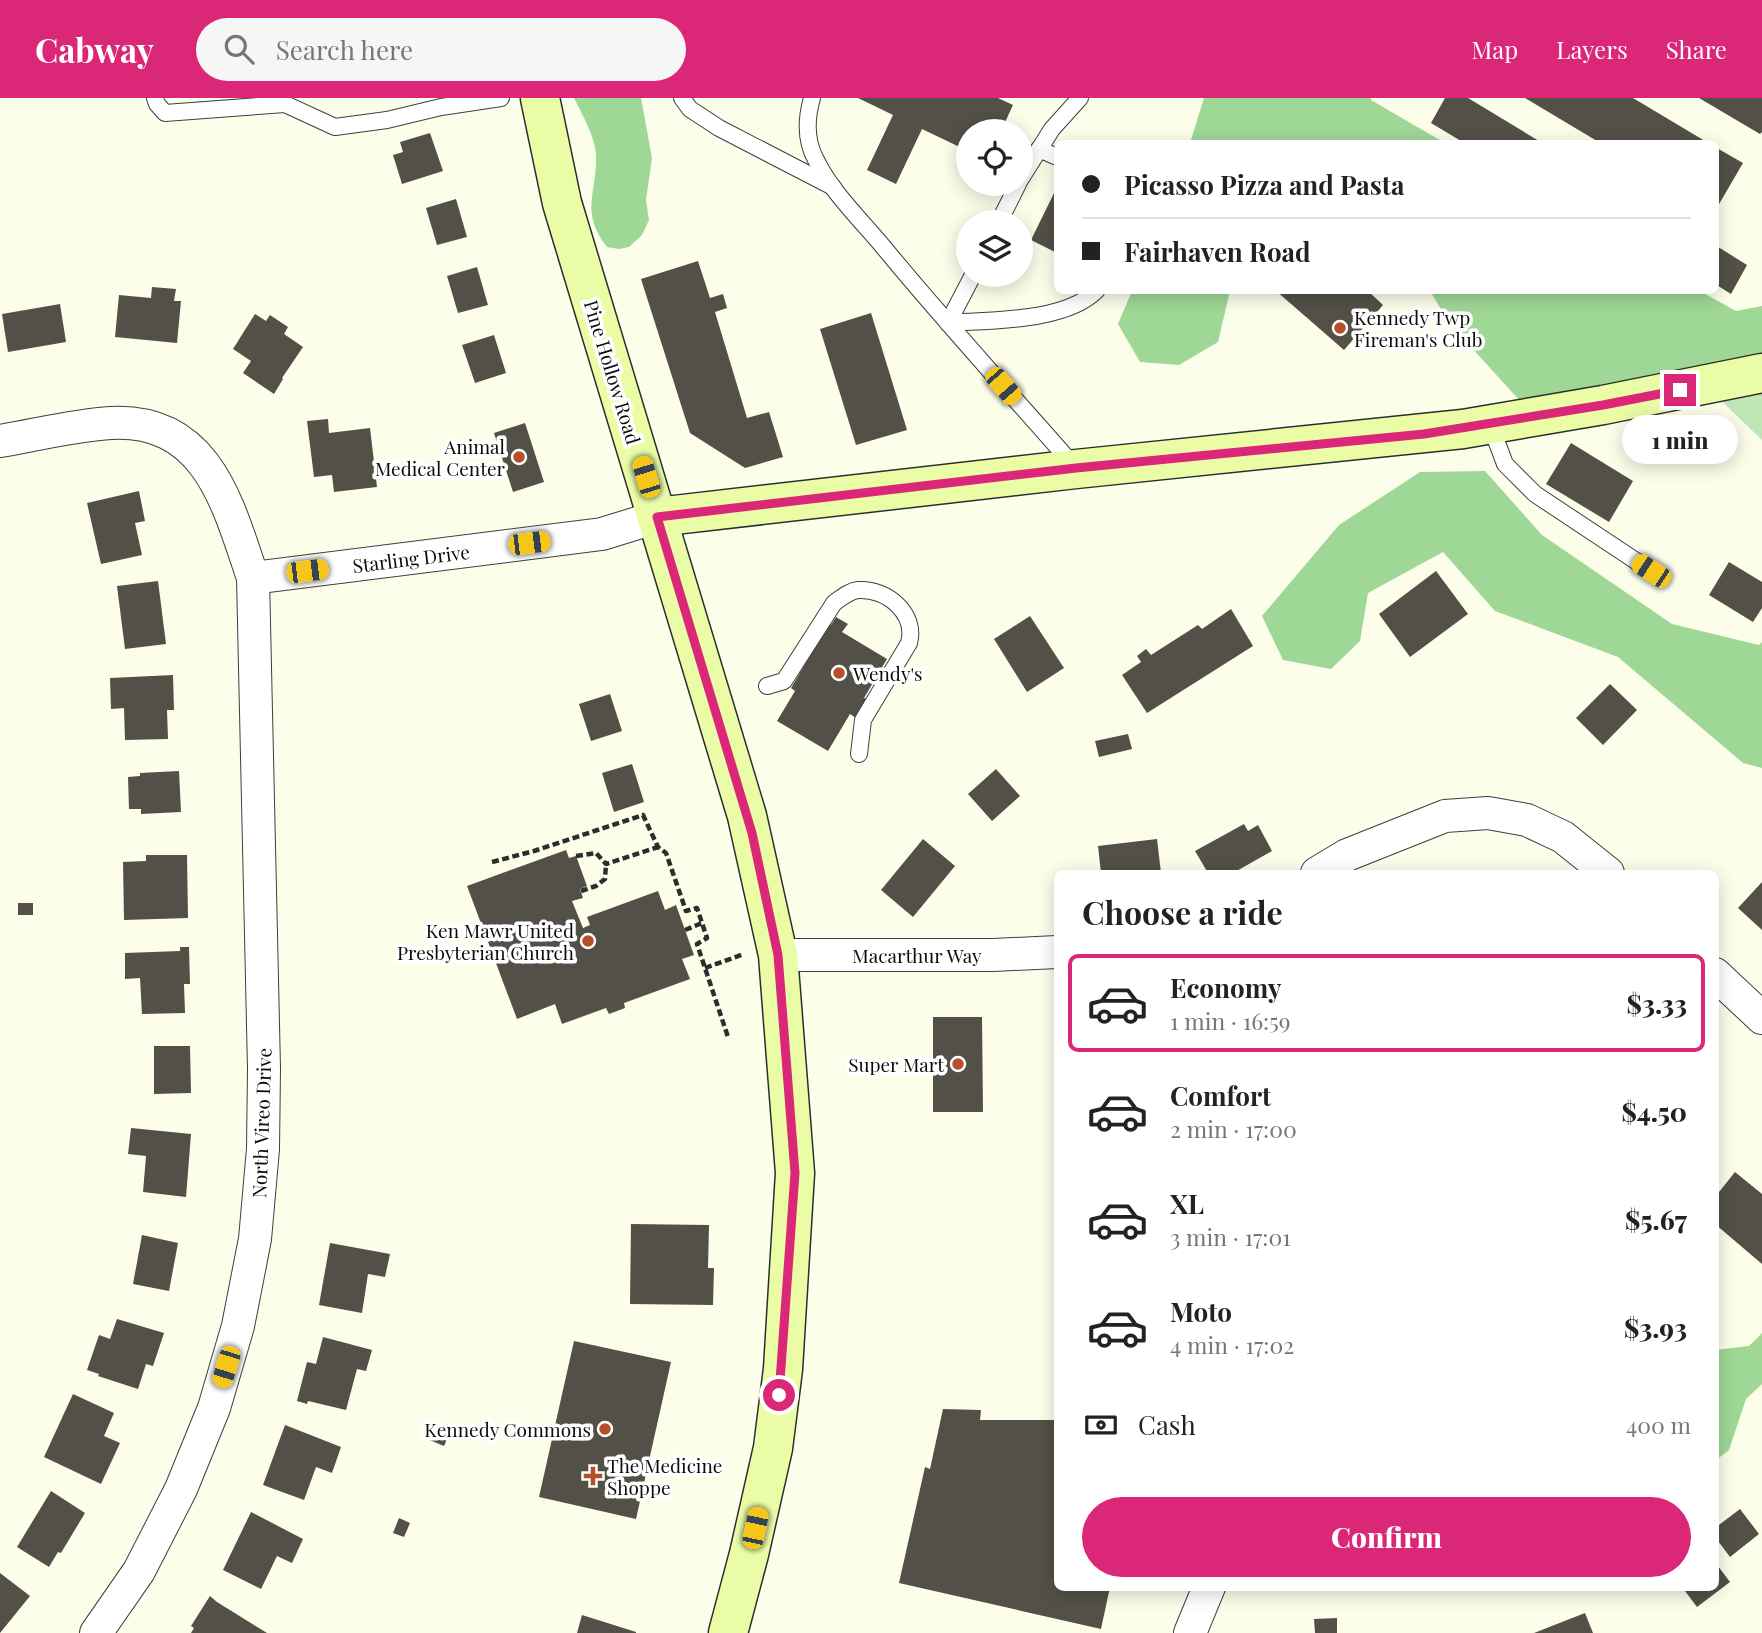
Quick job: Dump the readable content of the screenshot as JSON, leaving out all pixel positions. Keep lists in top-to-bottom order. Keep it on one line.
{"streets":{"street":["Pine Hollow Road","Starling Drive","Macarthur Way","North Vireo Drive"]},"crossings":[["Pine Hollow Road","Starling Drive"],["Pine Hollow Road","Macarthur Way"],["Starling Drive","North Vireo Drive"]],"places":{"other":["Kennedy Twp Fireman's Club","Animal Medical Center","Wendy's","Ken Mawr United Presbyterian Church","Super Mart","Kennedy Commons"],"health":["The Medicine Shoppe"]},"page":{"header":"Cabway","search":"Search here","nav":["Map","Layers","Share"],"banner":["Picasso Pizza and Pasta","Fairhaven Road"],"bubble":"1 min","heading":"Choose a ride","list":[{"name":"Economy","note":"1 min · 16:59","value":"$3.33"},{"name":"Comfort","note":"2 min · 17:00","value":"$4.50"},{"name":"XL","note":"3 min · 17:01","value":"$5.67"},{"name":"Moto","note":"4 min · 17:02","value":"$3.93"}],"pay":["Cash","400 m"],"buttons":"Confirm"}}
